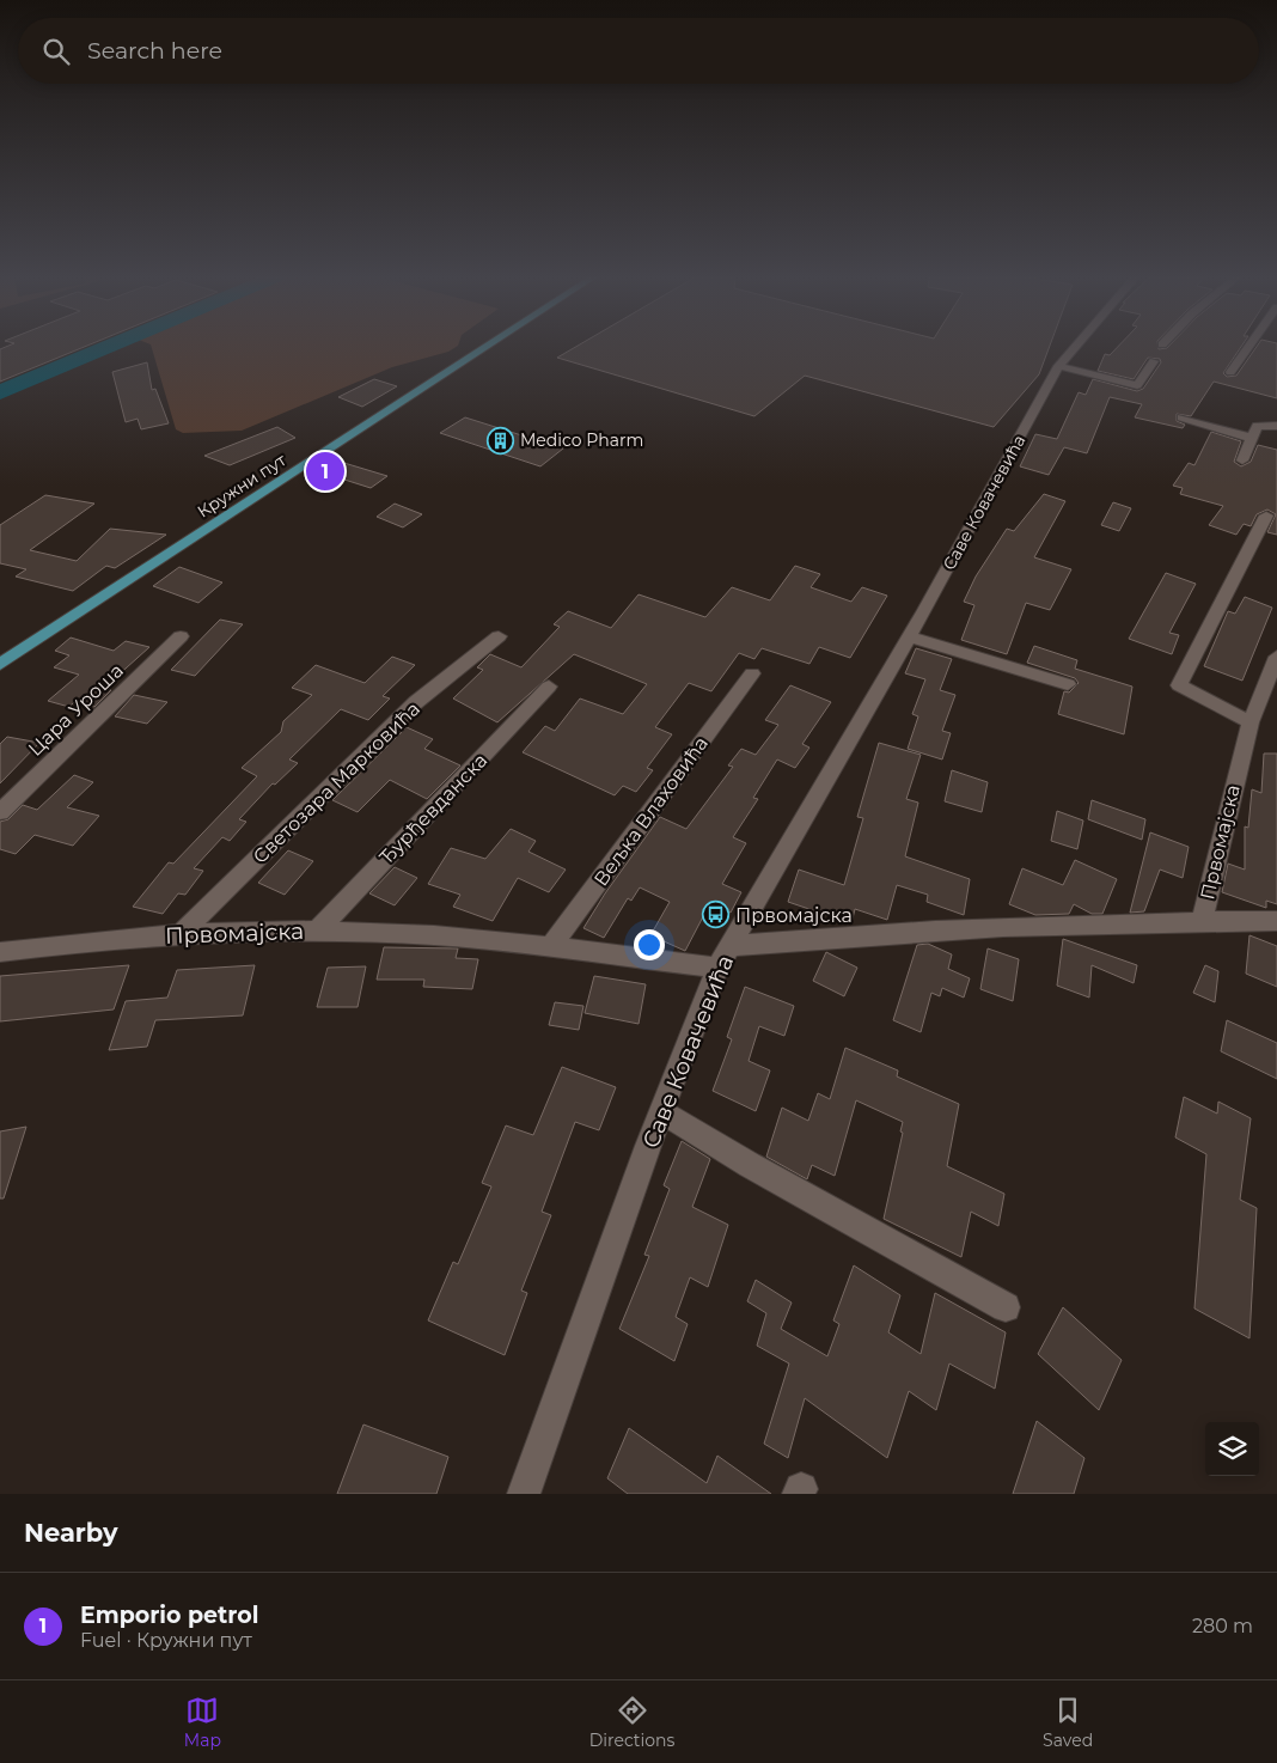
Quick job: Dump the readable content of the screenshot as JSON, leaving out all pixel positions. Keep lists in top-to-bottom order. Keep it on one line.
{"streets":{"main road":["Кружни пут"],"street":["Саве Ковачевића","Цара Уроша","Светозара Марковића","Ђурђевданска","Вељка Влаховића","Првомајска"]},"crossings":[["Саве Ковачевића","Првомајска"],["Светозара Марковића","Првомајска"],["Ђурђевданска","Првомајска"],["Вељка Влаховића","Првомајска"]],"places":{"building":["Medico Pharm"],"bus stop":["Првомајска"]},"page":{"search":"Search here","pins":"1","heading":"Nearby","list":[{"mark":"1","name":"Emporio petrol","note":"Fuel · Кружни пут","value":"280 m"}],"nav":["Map","Directions","Saved"]}}
